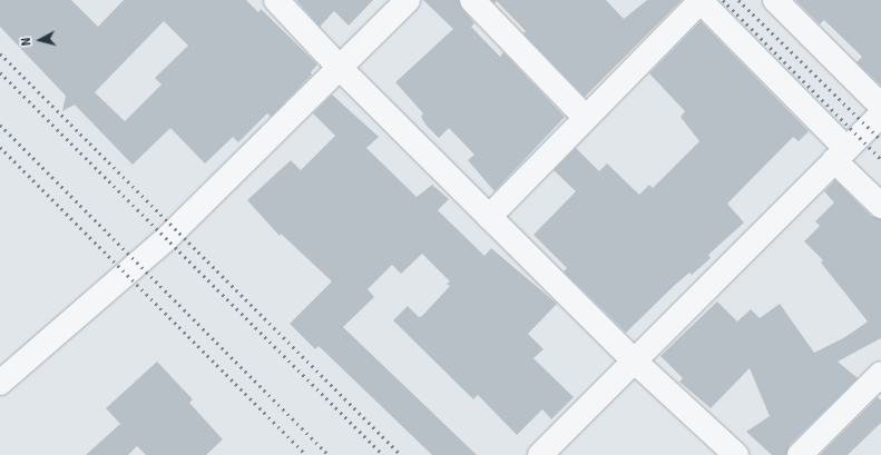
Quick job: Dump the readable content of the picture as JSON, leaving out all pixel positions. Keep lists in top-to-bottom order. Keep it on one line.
{"north":"left"}
